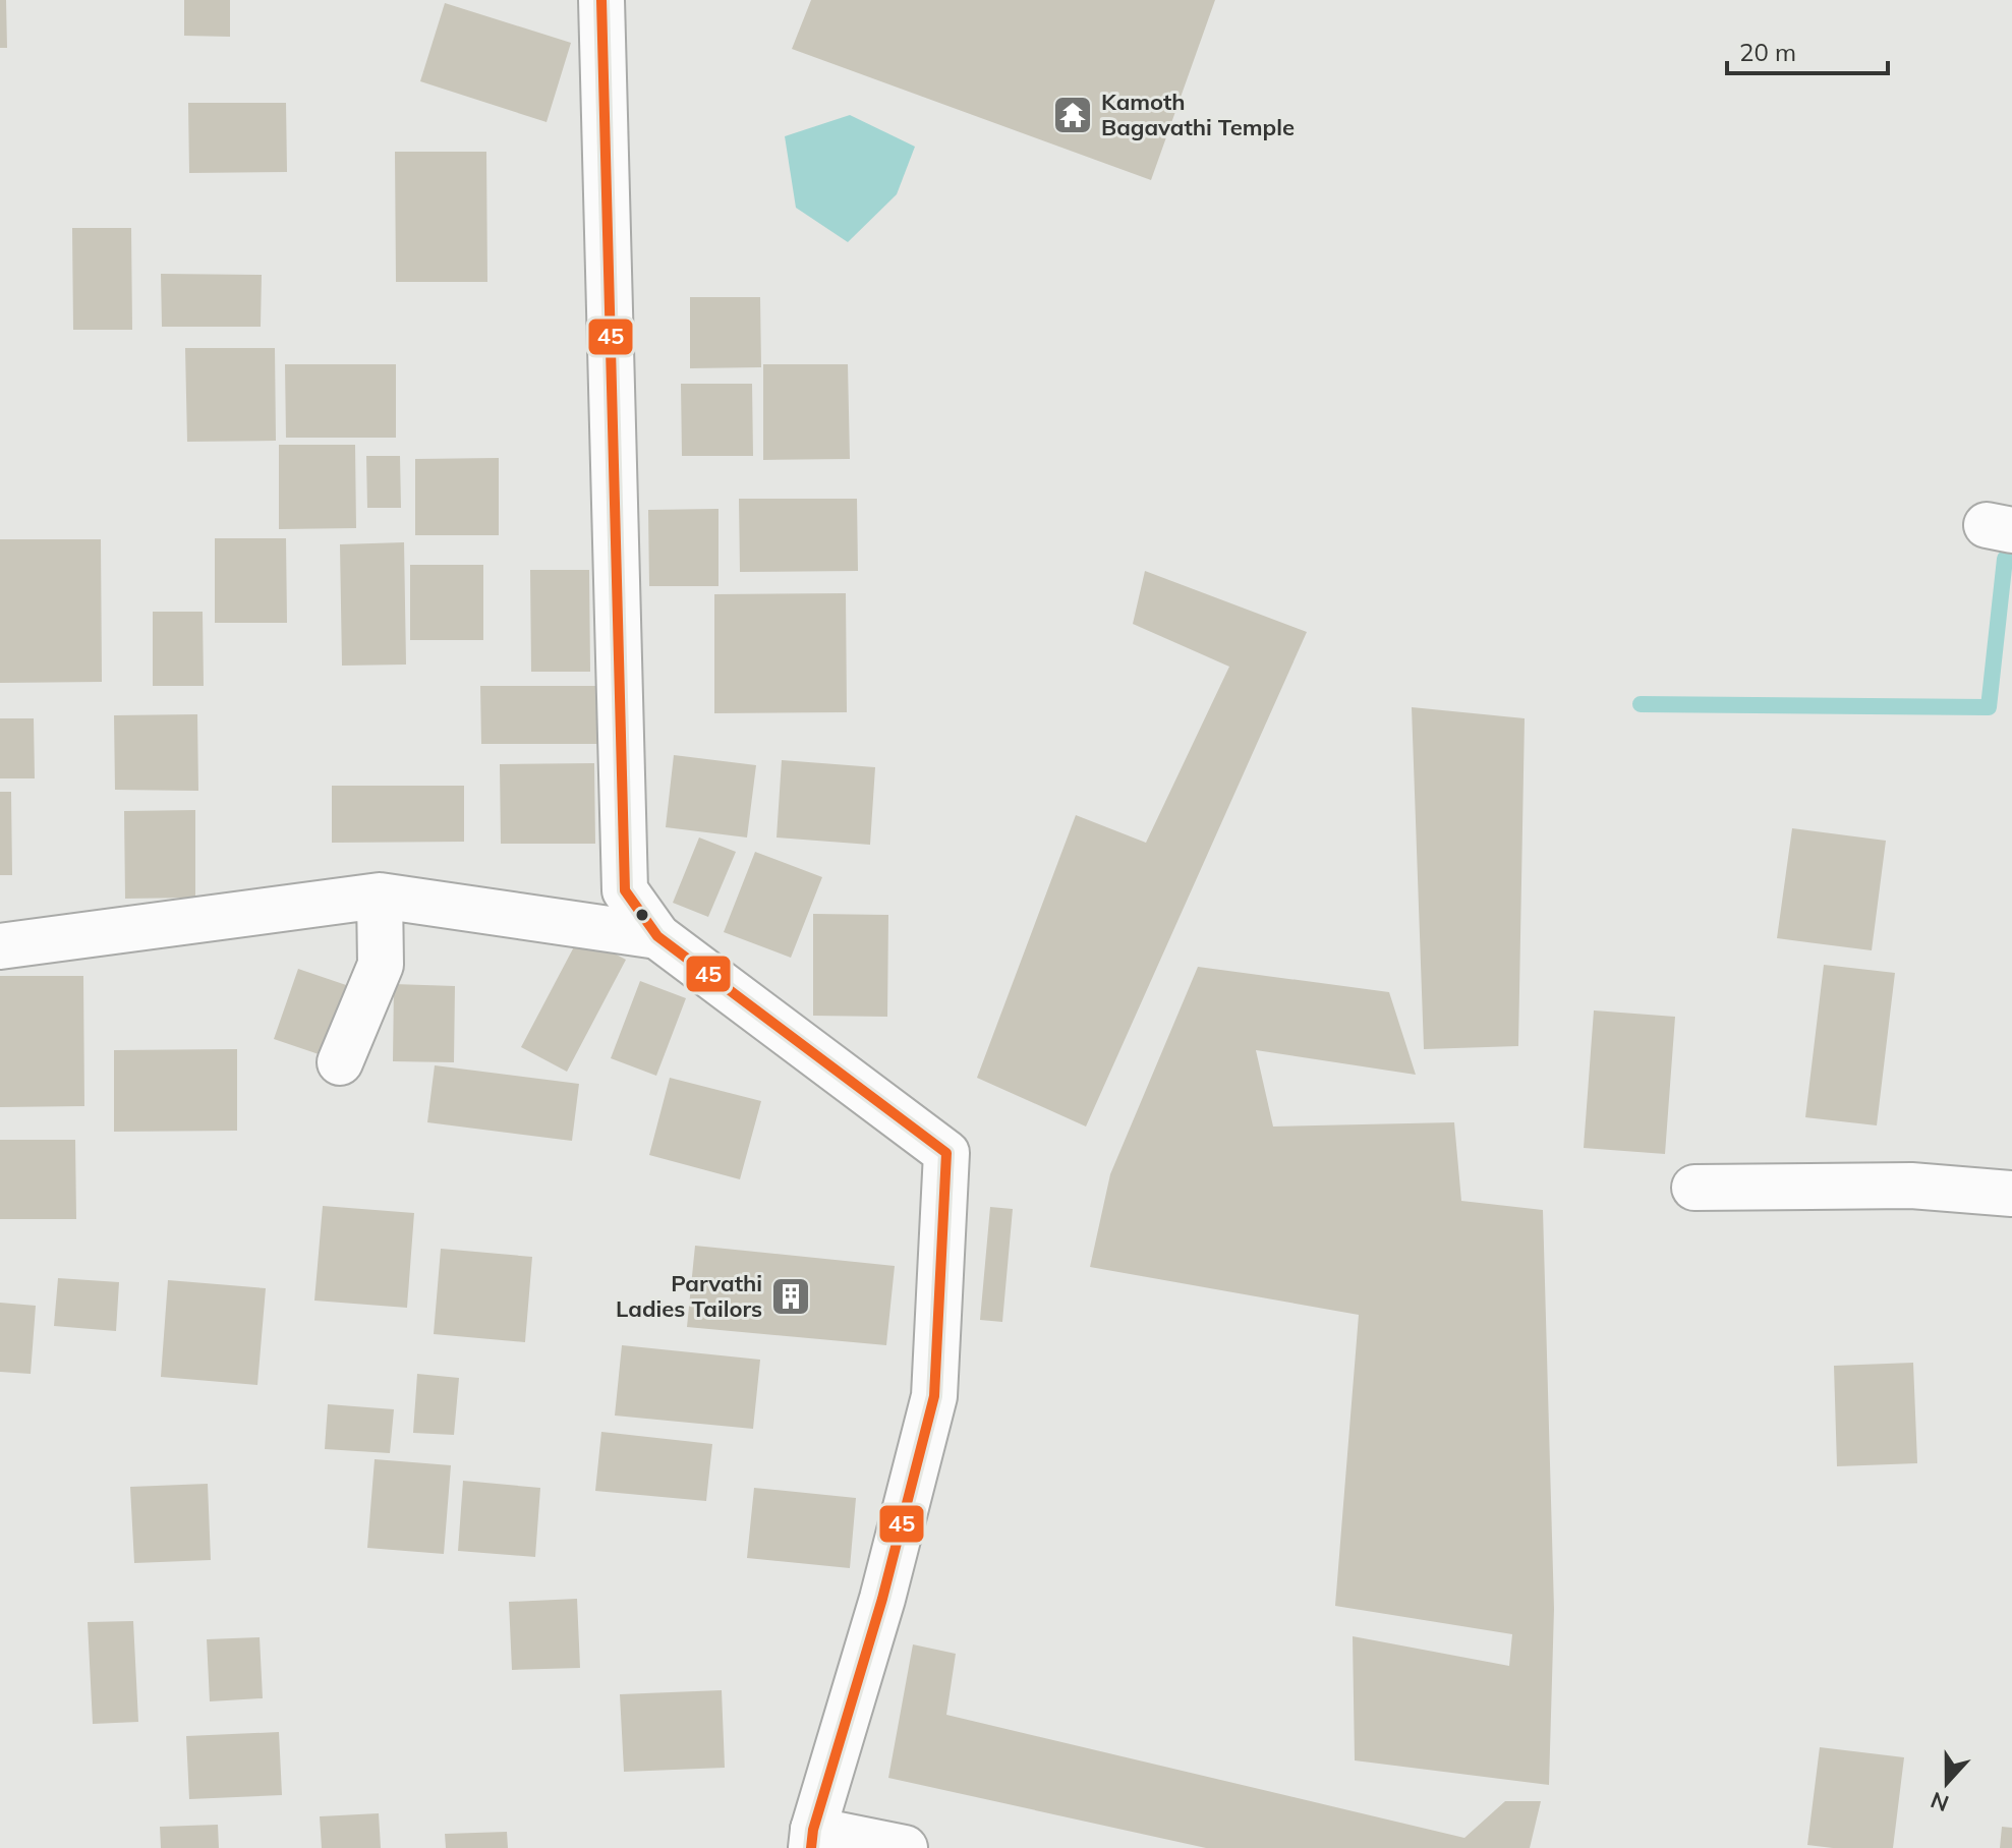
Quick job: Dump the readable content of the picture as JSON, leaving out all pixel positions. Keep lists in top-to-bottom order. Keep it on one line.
{"places":{"temple":["Kamoth Bagavathi Temple"],"building":["Parvathi Ladies Tailors"]},"lines":["transit line 45"],"scale_bar":"20 m","north":"bottom"}
